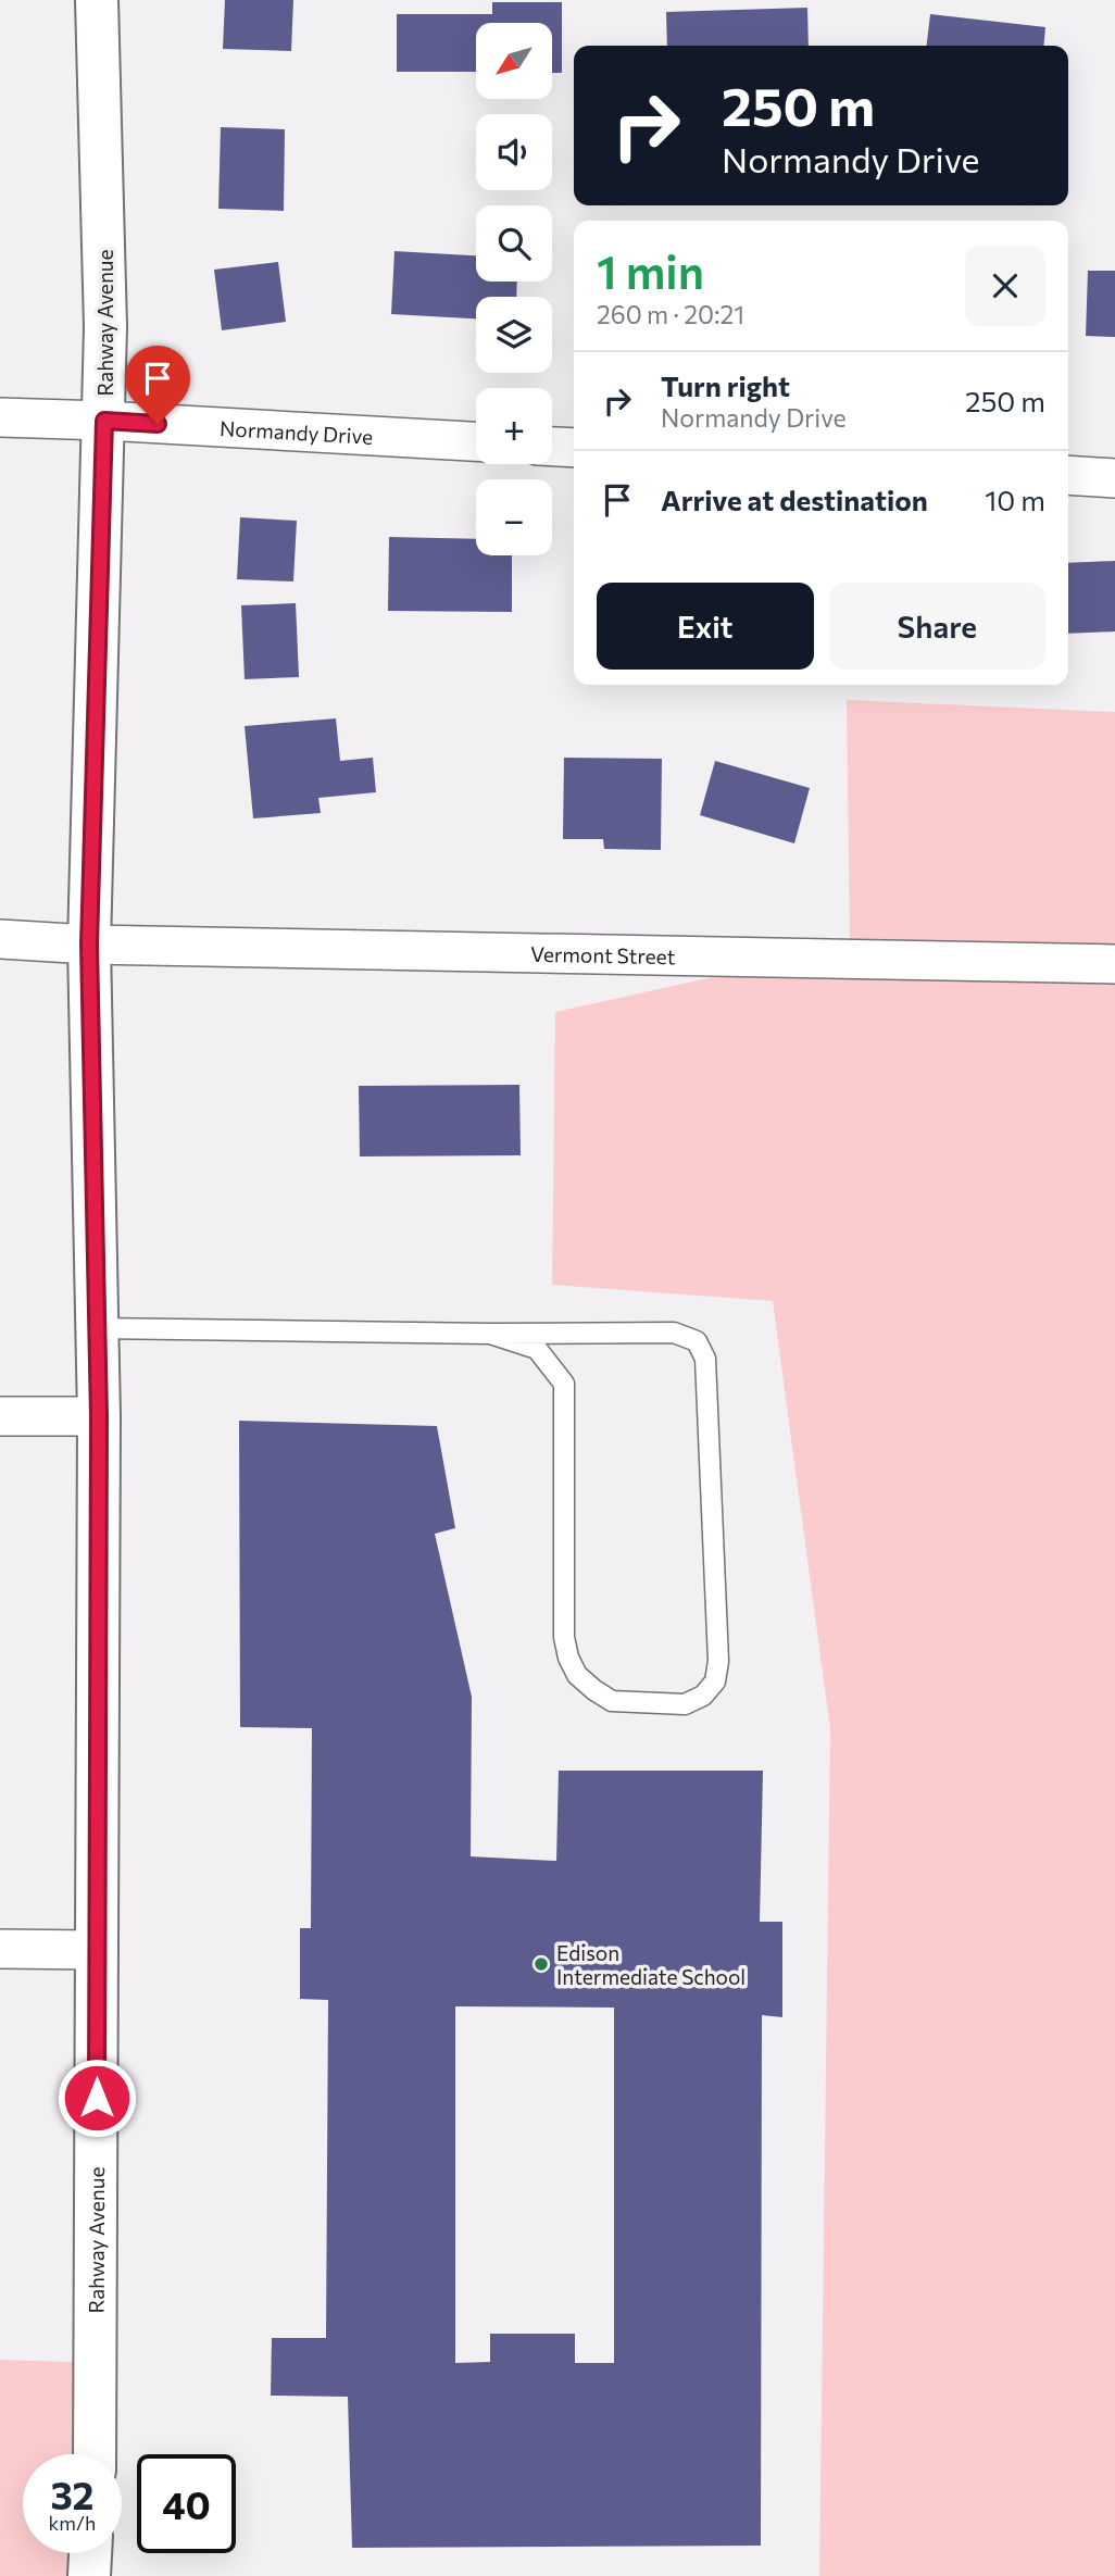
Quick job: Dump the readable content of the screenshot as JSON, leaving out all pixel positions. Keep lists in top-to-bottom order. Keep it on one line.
{"streets":{"street":["Rahway Avenue","Normandy Drive","Vermont Street"]},"crossings":[["Rahway Avenue","Normandy Drive"],["Rahway Avenue","Vermont Street"]],"places":["Edison Intermediate School"],"north":"bottom left","page":{"map_buttons":["+","−"],"turn":["250 m","Normandy Drive"],"heading":["1 min","260 m · 20:21"],"list":[{"name":"Turn right","note":"Normandy Drive","value":"250 m"},{"name":"Arrive at destination","value":"10 m"}],"buttons":["Exit","Share"],"speed":"32 km/h","limit":"40"}}
